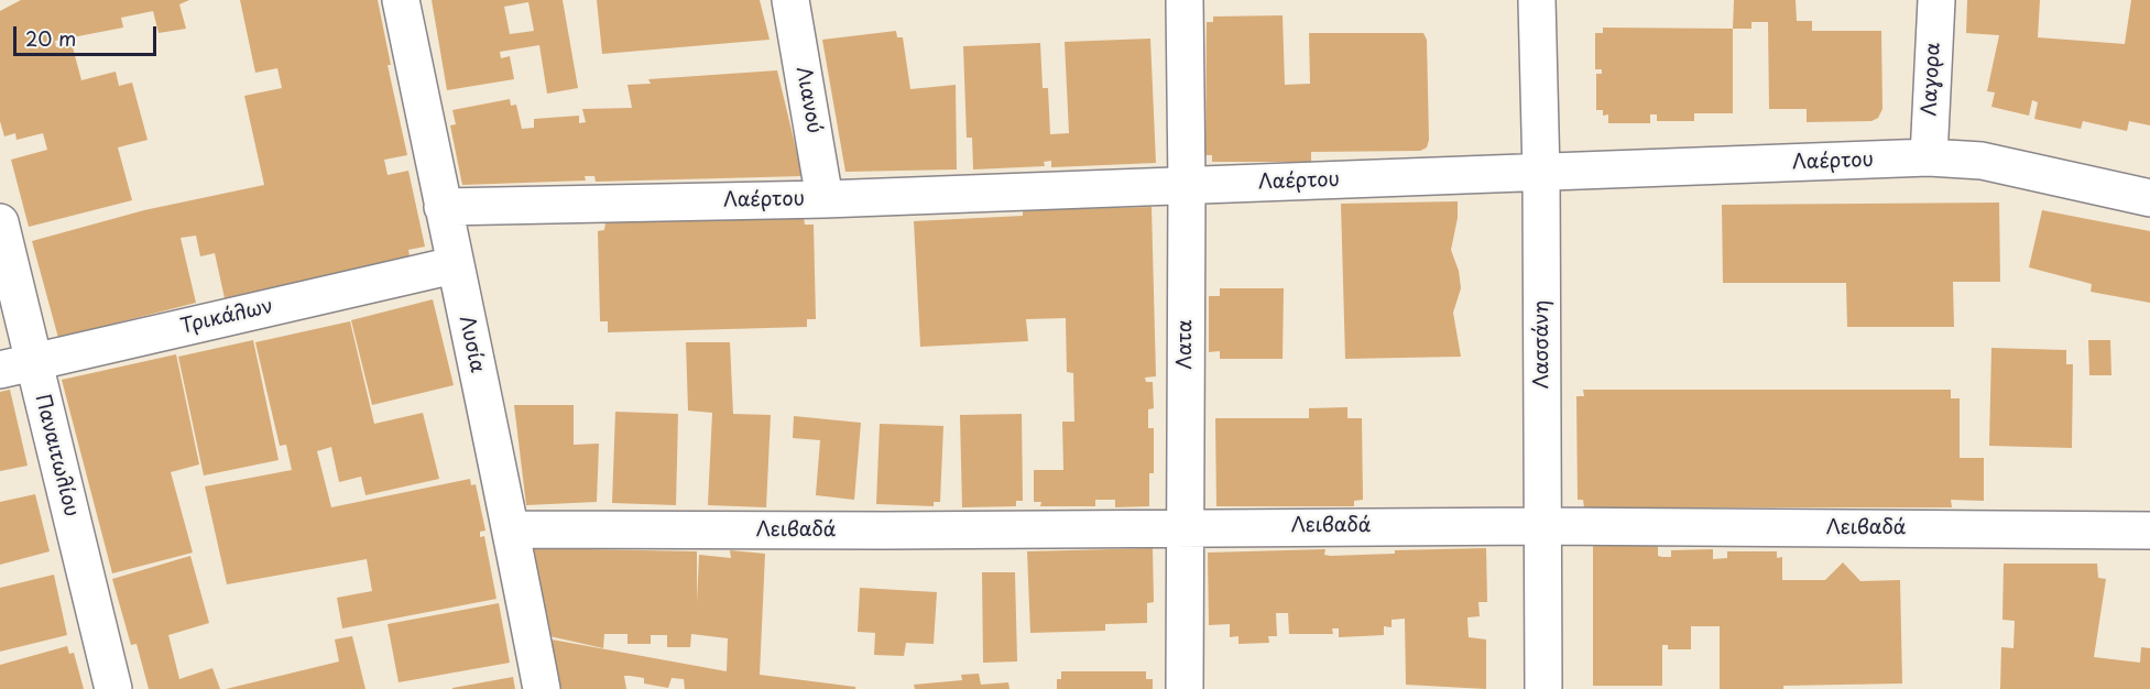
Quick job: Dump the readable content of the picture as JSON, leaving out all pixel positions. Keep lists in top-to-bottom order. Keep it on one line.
{"streets":{"street":["Λαγορα","Λιανού","Λαέρτου","Τρικάλων","Λυσία","Λατα","Λασσάνη","Παναιτωλίου","Λειβαδά"]},"crossings":[["Λαγορα","Λαέρτου"],["Λιανού","Λαέρτου"],["Λαέρτου","Λυσία"],["Λαέρτου","Λατα"],["Λαέρτου","Λασσάνη"],["Τρικάλων","Λυσία"],["Τρικάλων","Παναιτωλίου"],["Λυσία","Λειβαδά"],["Λατα","Λειβαδά"],["Λασσάνη","Λειβαδά"]],"scale_bar":"20 m"}
